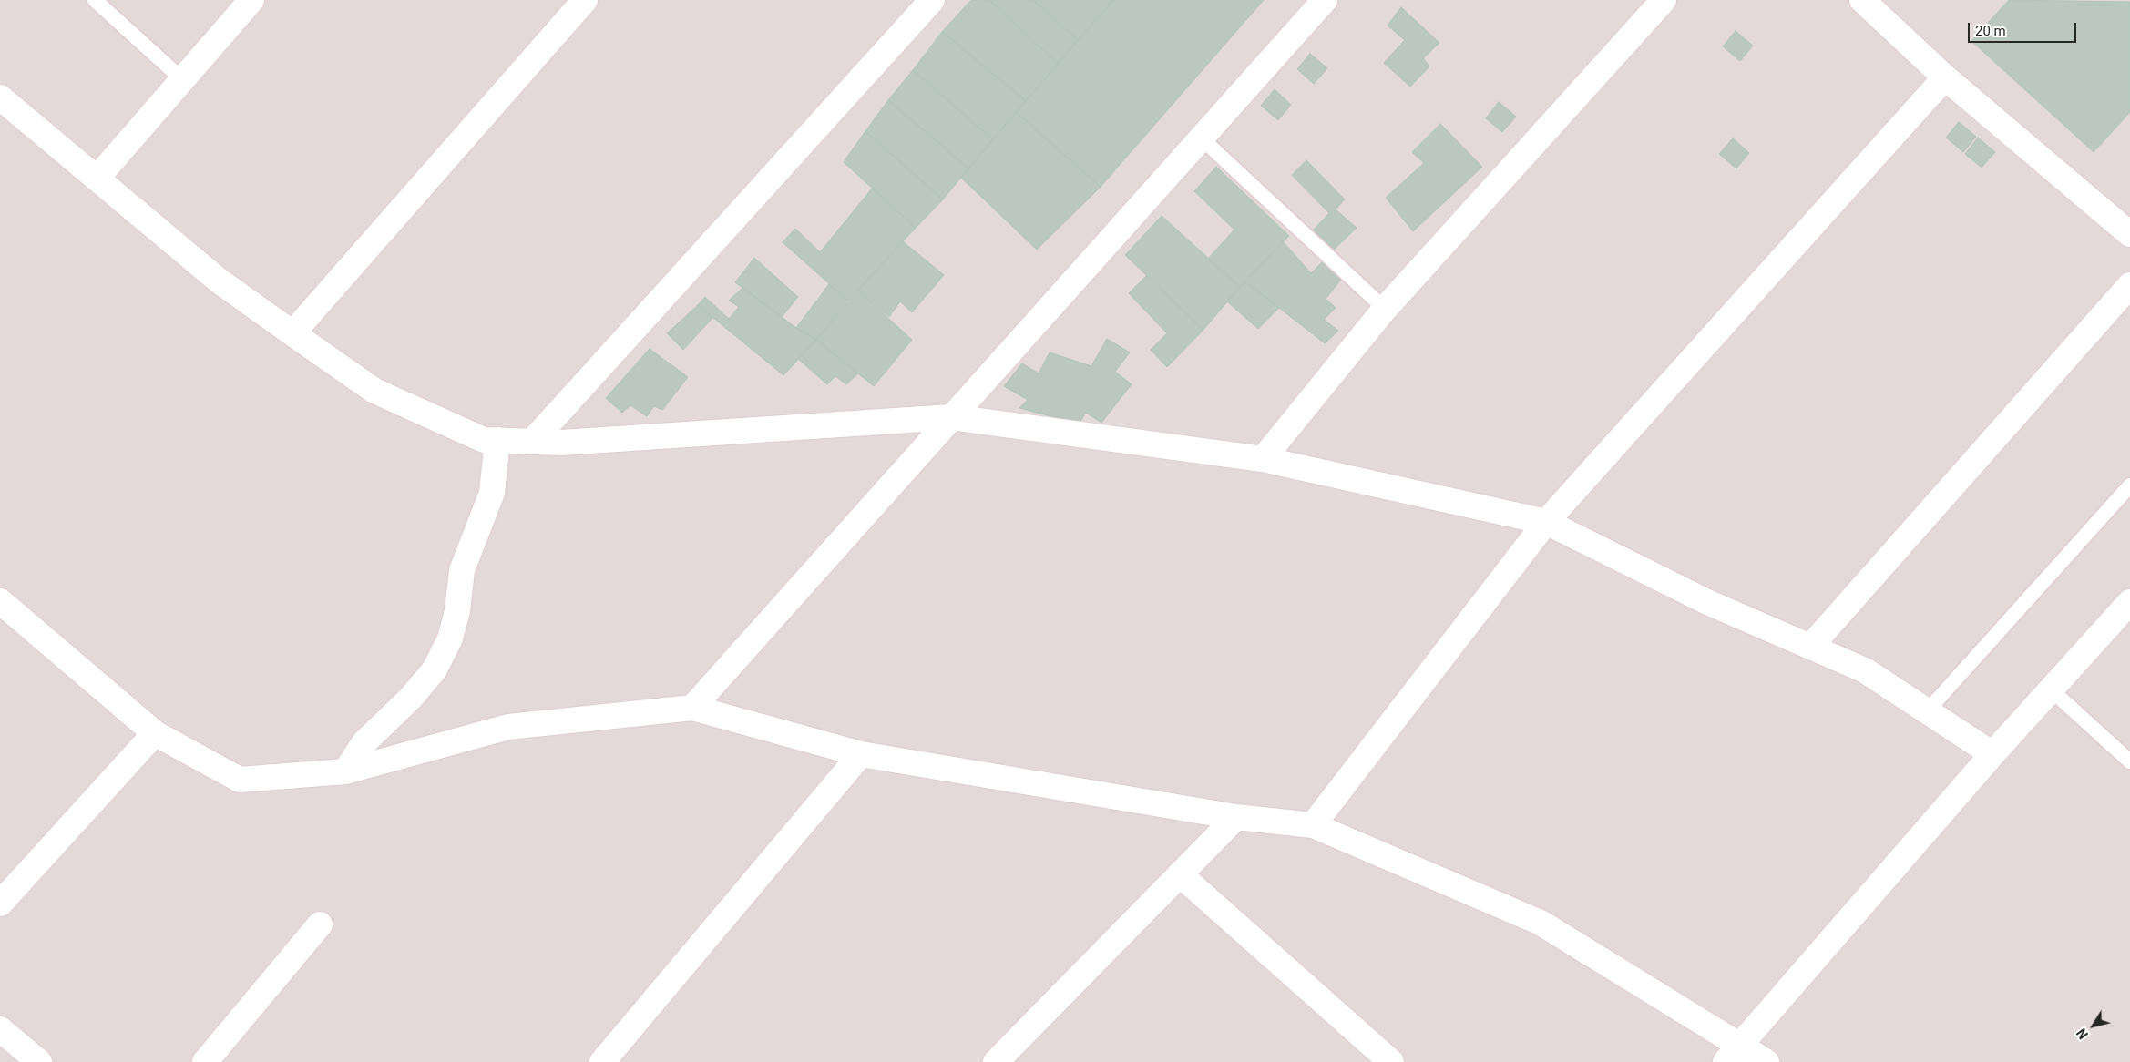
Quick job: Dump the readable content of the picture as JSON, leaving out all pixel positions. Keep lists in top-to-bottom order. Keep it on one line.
{"scale_bar":"20 m","north":"bottom left"}
